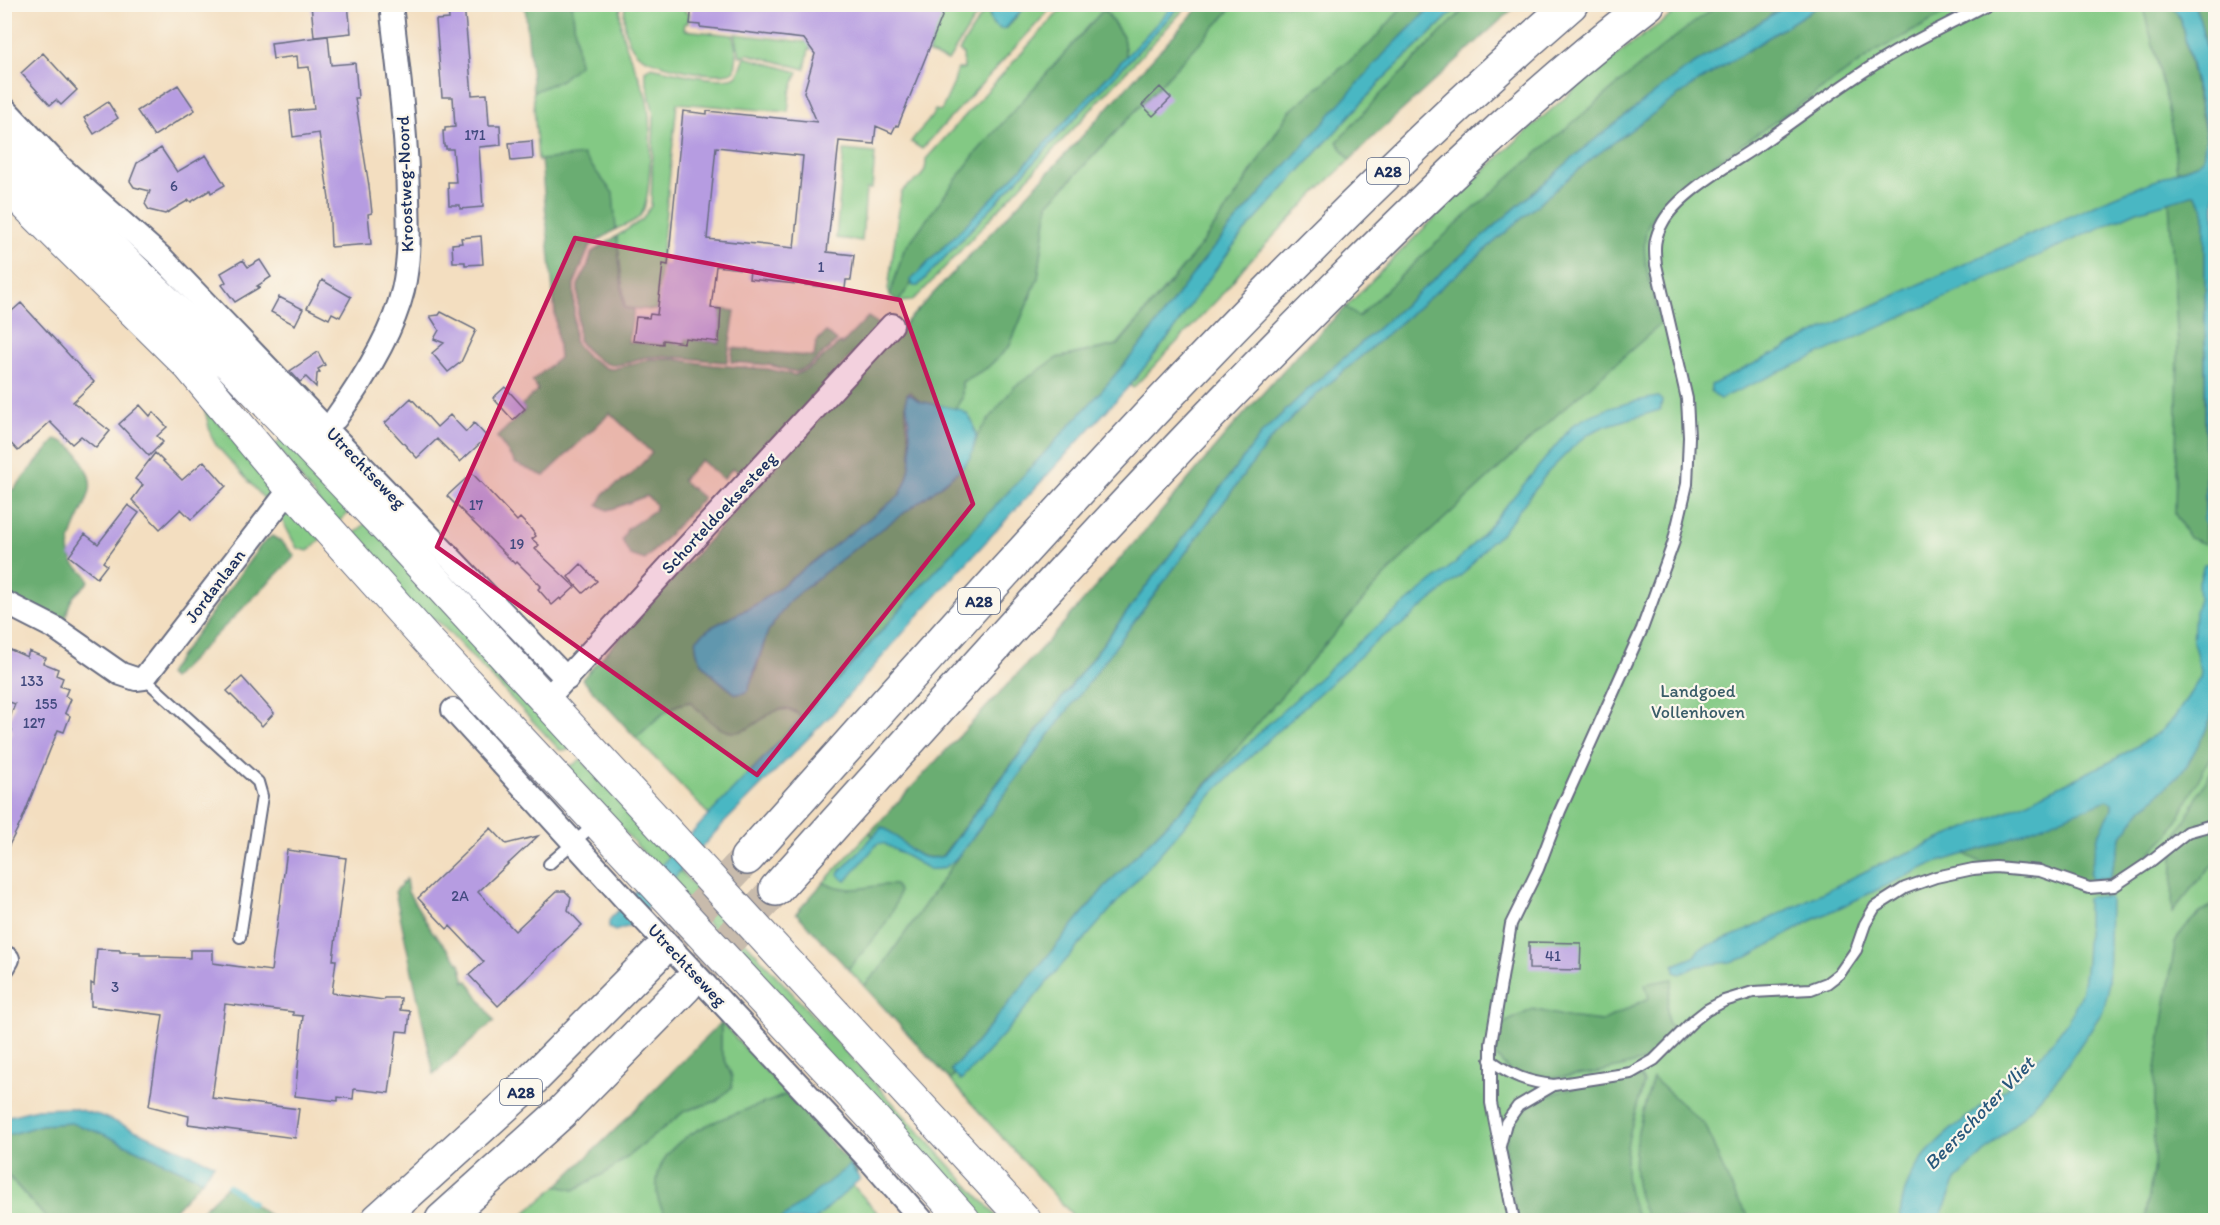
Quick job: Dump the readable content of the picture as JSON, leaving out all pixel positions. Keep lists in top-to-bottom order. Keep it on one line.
{"streets":{"highway":["A28"],"main road":["Utrechtseweg"],"street":["Kroostweg-Noord","Schorteldoeksesteeg","Jordanlaan"]},"crossings":[["Utrechtseweg","Schorteldoeksesteeg"],["Utrechtseweg","Jordanlaan"]],"water":["Beerschoter Vliet"],"parks":["Landgoed Vollenhoven"],"house_numbers":["171","6","1","17","19","133","155","127","2A","41","3"]}
